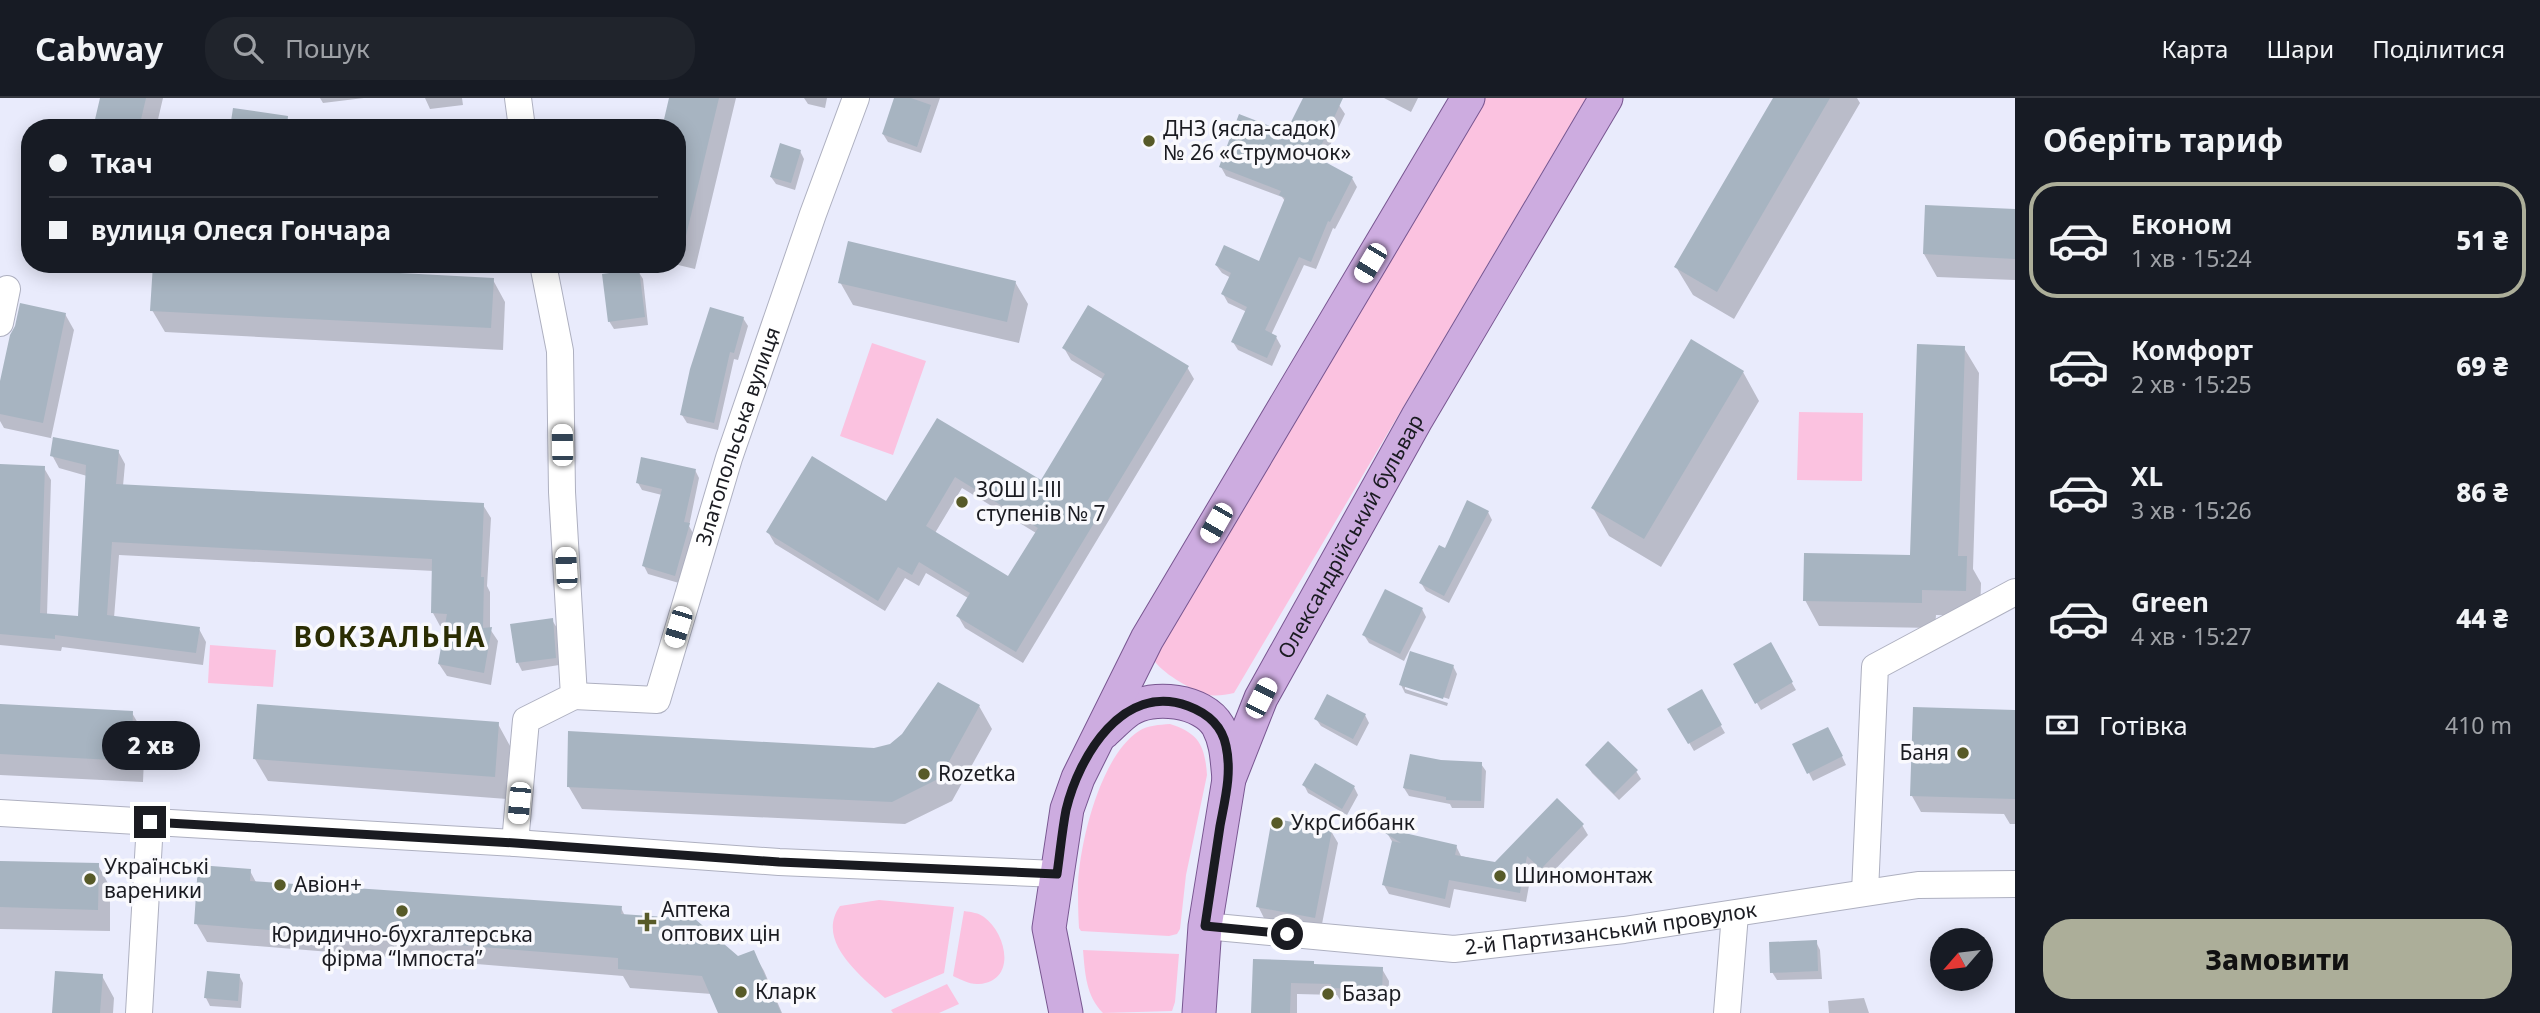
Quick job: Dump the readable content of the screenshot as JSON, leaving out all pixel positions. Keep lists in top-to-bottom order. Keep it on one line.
{"streets":{"main road":["Олександрійський бульвар"],"street":["Златопольська вулиця","2-й Партизанський провулок"]},"crossings":[["Олександрійський бульвар","2-й Партизанський провулок"]],"districts":["ВОКЗАЛЬНА"],"places":{"other":["ДНЗ (ясла-садок) № 26 «Струмочок»","ЗОШ І-ІІІ ступенів № 7","Баня","Rozetka","УкрСиббанк","Шиномонтаж","Українські вареники","Авіон+","Юридично-бухгалтерська фірма “Імпоста”","Кларк","Базар"],"health":["Аптека оптових цін"]},"north":"bottom left","page":{"header":"Cabway","search":"Пошук","nav":["Карта","Шари","Поділитися"],"heading":"Оберіть тариф","banner":["Ткач","вулиця Олеся Гончара"],"list":[{"name":"Економ","note":"1 хв · 15:24","value":"51 ₴"},{"name":"Комфорт","note":"2 хв · 15:25","value":"69 ₴"},{"name":"XL","note":"3 хв · 15:26","value":"86 ₴"},{"name":"Green","note":"4 хв · 15:27","value":"44 ₴"}],"pay":["Готівка","410 m"],"bubble":"2 хв","buttons":"Замовити"}}
